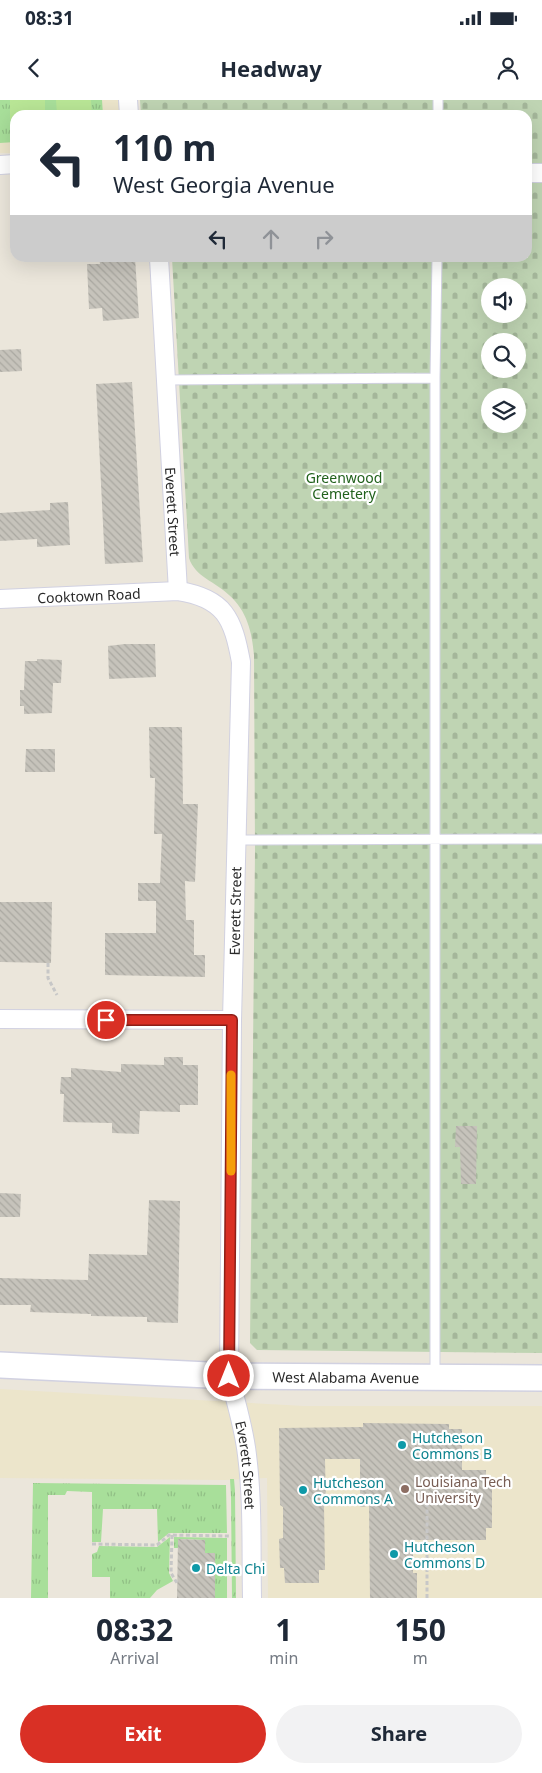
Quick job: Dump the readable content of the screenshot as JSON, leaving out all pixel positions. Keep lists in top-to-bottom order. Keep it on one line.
{"streets":{"main road":["West Alabama Avenue"],"street":["Everett Street","Cooktown Road"]},"crossings":[["Everett Street","Cooktown Road"],["Everett Street","West Alabama Avenue"]],"parks":["Greenwood Cemetery"],"places":["Hutcheson Commons B","Louisiana Tech University","Hutcheson Commons A","Hutcheson Commons D","Delta Chi"],"page":{"status":"08:31","header":"Headway","turn":["110 m","West Georgia Avenue"],"eta":["08:32","Arrival","1","min","150","m"],"buttons":["Exit","Share"]}}
